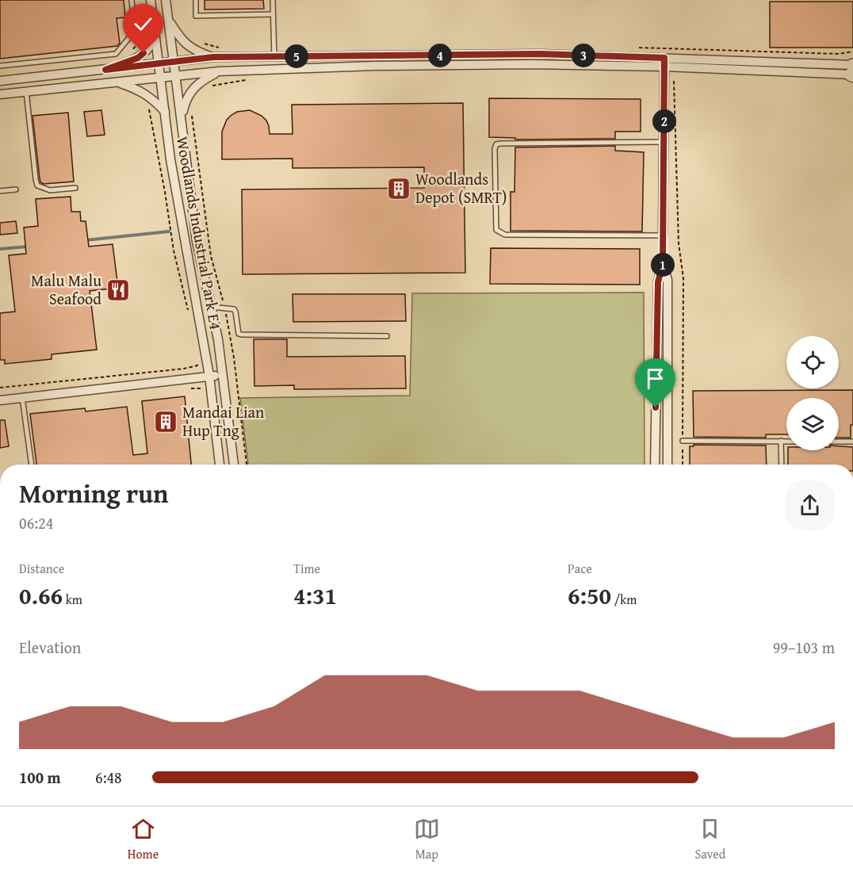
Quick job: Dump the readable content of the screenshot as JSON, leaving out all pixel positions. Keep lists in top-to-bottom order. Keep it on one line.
{"streets":{"street":["Woodlands Industrial Park E4"]},"places":{"building":["Woodlands Depot (SMRT)","Mandai Lian Hup Tng"],"restaurant":["Malu Malu Seafood"]},"page":{"pins":["3","4","5","2","1"],"heading":["Morning run","06:24"],"stats":[["Distance","0.66 km"],["Time","4:31"],["Pace","6:50 /km"]],"chart":["Elevation","99–103 m"],"list":[{"name":"100 m","note":"6:48"}],"tabs":["Home","Map","Saved"]}}
